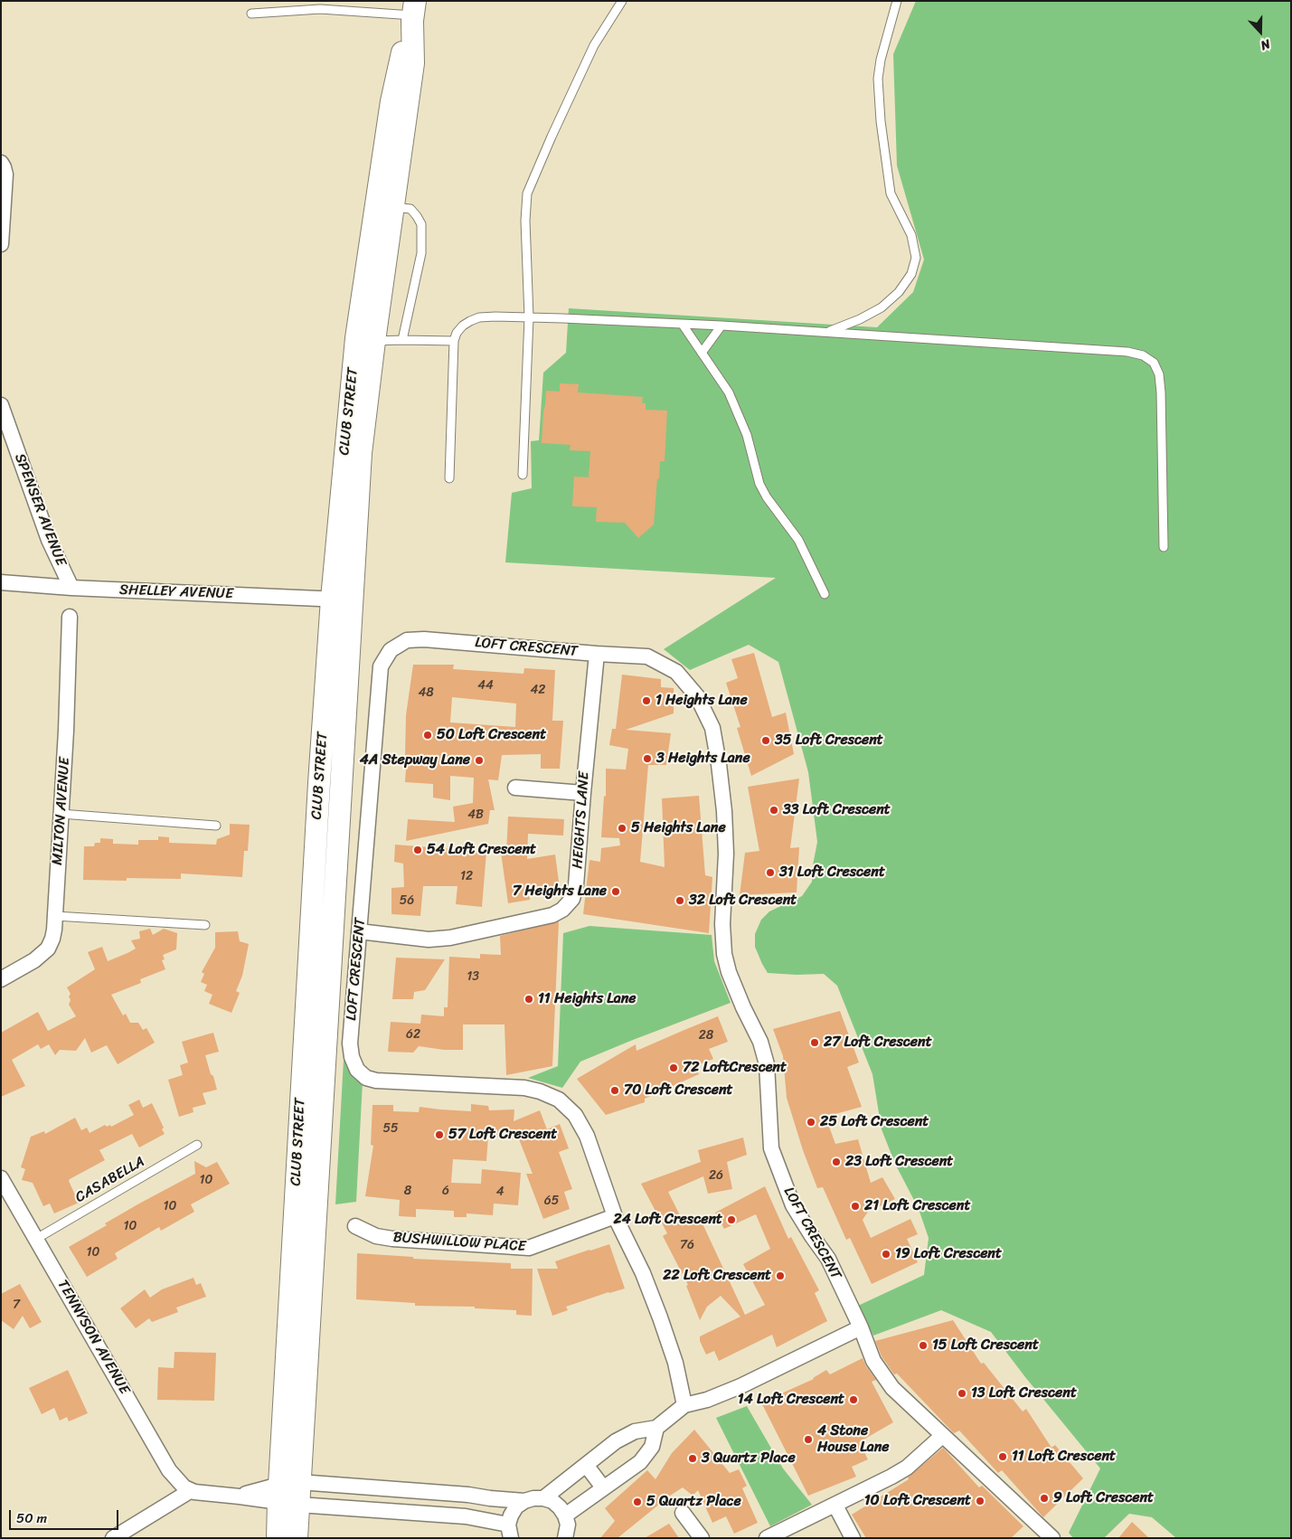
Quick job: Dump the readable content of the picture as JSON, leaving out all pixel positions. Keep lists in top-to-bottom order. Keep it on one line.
{"streets":{"main road":["CLUB STREET"],"street":["SPENSER AVENUE","SHELLEY AVENUE","LOFT CRESCENT","MILTON AVENUE","HEIGHTS LANE","BUSHWILLOW PLACE","TENNYSON AVENUE"],"lane":["CASABELLA"]},"crossings":[["CLUB STREET","SHELLEY AVENUE"],["SPENSER AVENUE","SHELLEY AVENUE"],["LOFT CRESCENT","HEIGHTS LANE"],["LOFT CRESCENT","BUSHWILLOW PLACE"],["CASABELLA","TENNYSON AVENUE"]],"places":["1 Heights Lane","50 Loft Crescent","35 Loft Crescent","3 Heights Lane","4A Stepway Lane","33 Loft Crescent","5 Heights Lane","54 Loft Crescent","31 Loft Crescent","7 Heights Lane","32 Loft Crescent","11 Heights Lane","27 Loft Crescent","72 LoftCrescent","70 Loft Crescent","25 Loft Crescent","57 Loft Crescent","23 Loft Crescent","21 Loft Crescent","24 Loft Crescent","19 Loft Crescent","22 Loft Crescent","15 Loft Crescent","13 Loft Crescent","14 Loft Crescent","4 Stone House Lane","11 Loft Crescent","3 Quartz Place","9 Loft Crescent","10 Loft Crescent","5 Quartz Place"],"house_numbers":["44","42","48","4B","12","56","13","62","28","55","26","10","8","6","4","65","10","10","76","10","7"],"scale_bar":"50 m","north":"bottom"}
